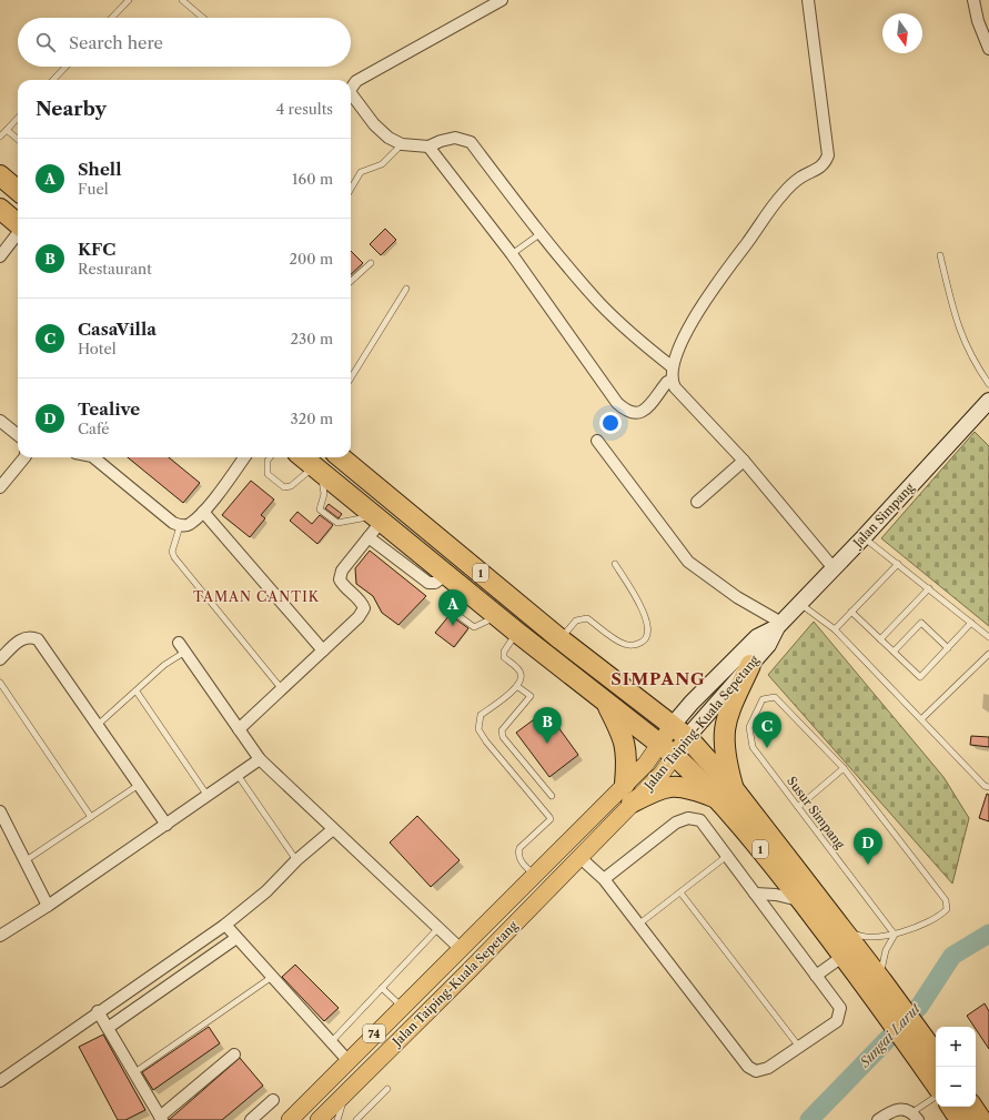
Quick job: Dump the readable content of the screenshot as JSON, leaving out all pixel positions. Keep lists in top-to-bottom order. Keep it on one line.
{"streets":{"highway":["1"],"main road":["Jalan Simpang","Jalan Taiping-Kuala Sepetang","74"],"lane":["Susur Simpang"]},"crossings":[["Jalan Simpang","Jalan Taiping-Kuala Sepetang"],["1","Jalan Taiping-Kuala Sepetang"]],"districts":["TAMAN CANTIK","SIMPANG"],"water":["Sungai Larut"],"north":"bottom","page":{"search":"Search here","heading":["Nearby","4 results"],"list":[{"mark":"A","name":"Shell","note":"Fuel","value":"160 m"},{"mark":"B","name":"KFC","note":"Restaurant","value":"200 m"},{"mark":"C","name":"CasaVilla","note":"Hotel","value":"230 m"},{"mark":"D","name":"Tealive","note":"Café","value":"320 m"}],"pins":["A","B","C","D"],"map_buttons":["+","−"]}}
